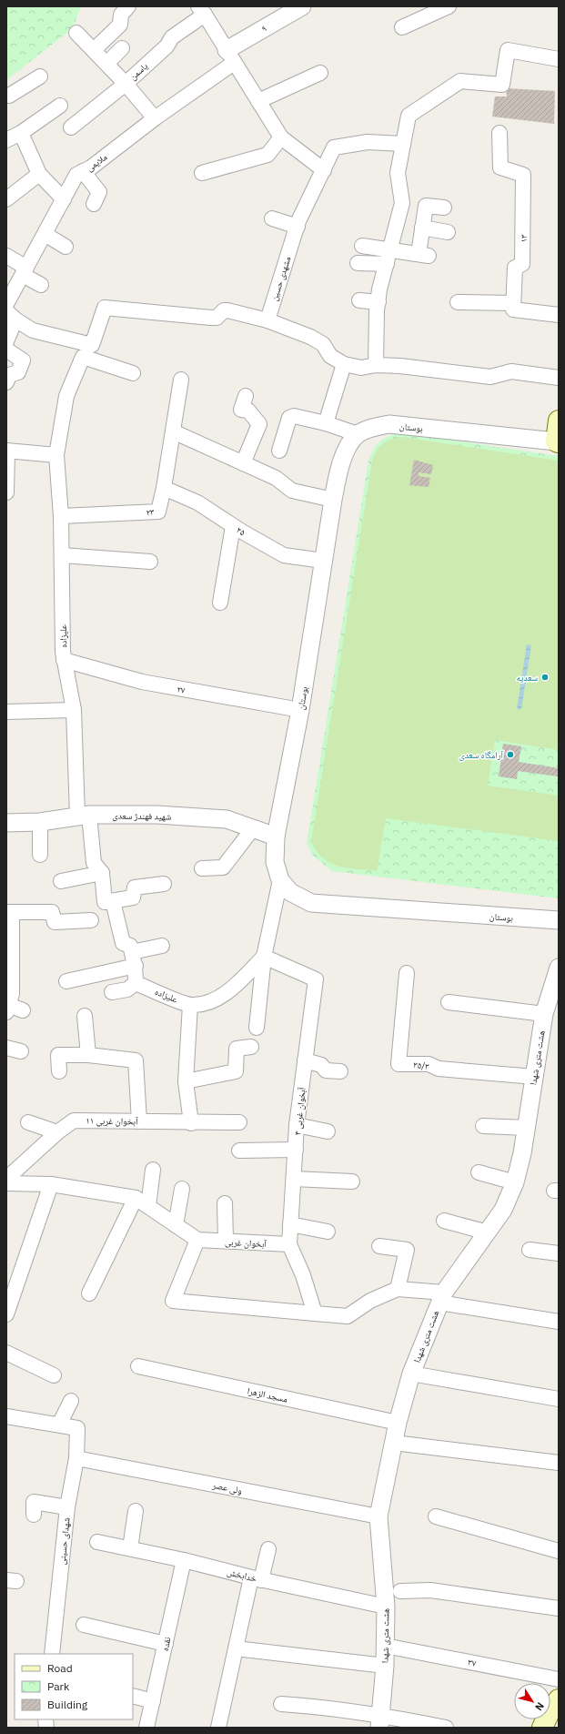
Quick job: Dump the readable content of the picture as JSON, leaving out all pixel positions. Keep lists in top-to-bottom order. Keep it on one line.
{"streets":{"street":["۹","یاسمن","ملایمی","۱۳","مشهدی حسین","بوستان","۲۳","۲۵","علیزاده","۲۷","شهید فهندژ سعدی","هشت متری شهدا","۳۵/۳","آبخوان غربی ۳","آبخوان غربی ۱۱","آبخوان غربی","مسجد الزهرا","ولی عصر","شهدای حسینی","خدابخش","نقده","۳۷"]},"crossings":[["۹","ملایمی"],["بوستان","۲۵"],["بوستان","۲۷"],["بوستان","شهید فهندژ سعدی"],["۲۳","۲۵"],["۲۳","علیزاده"],["علیزاده","۲۷"],["علیزاده","شهید فهندژ سعدی"],["علیزاده","آبخوان غربی ۱۱"],["هشت متری شهدا","۳۵/۳"],["هشت متری شهدا","مسجد الزهرا"],["هشت متری شهدا","ولی عصر"],["هشت متری شهدا","خدابخش"],["هشت متری شهدا","۳۷"],["آبخوان غربی ۳","آبخوان غربی"],["ولی عصر","شهدای حسینی"],["خدابخش","نقده"]],"places":["سعدیه","آرامگاه سعدی"],"legend":["Road","Park","Building"],"north":"bottom right"}
